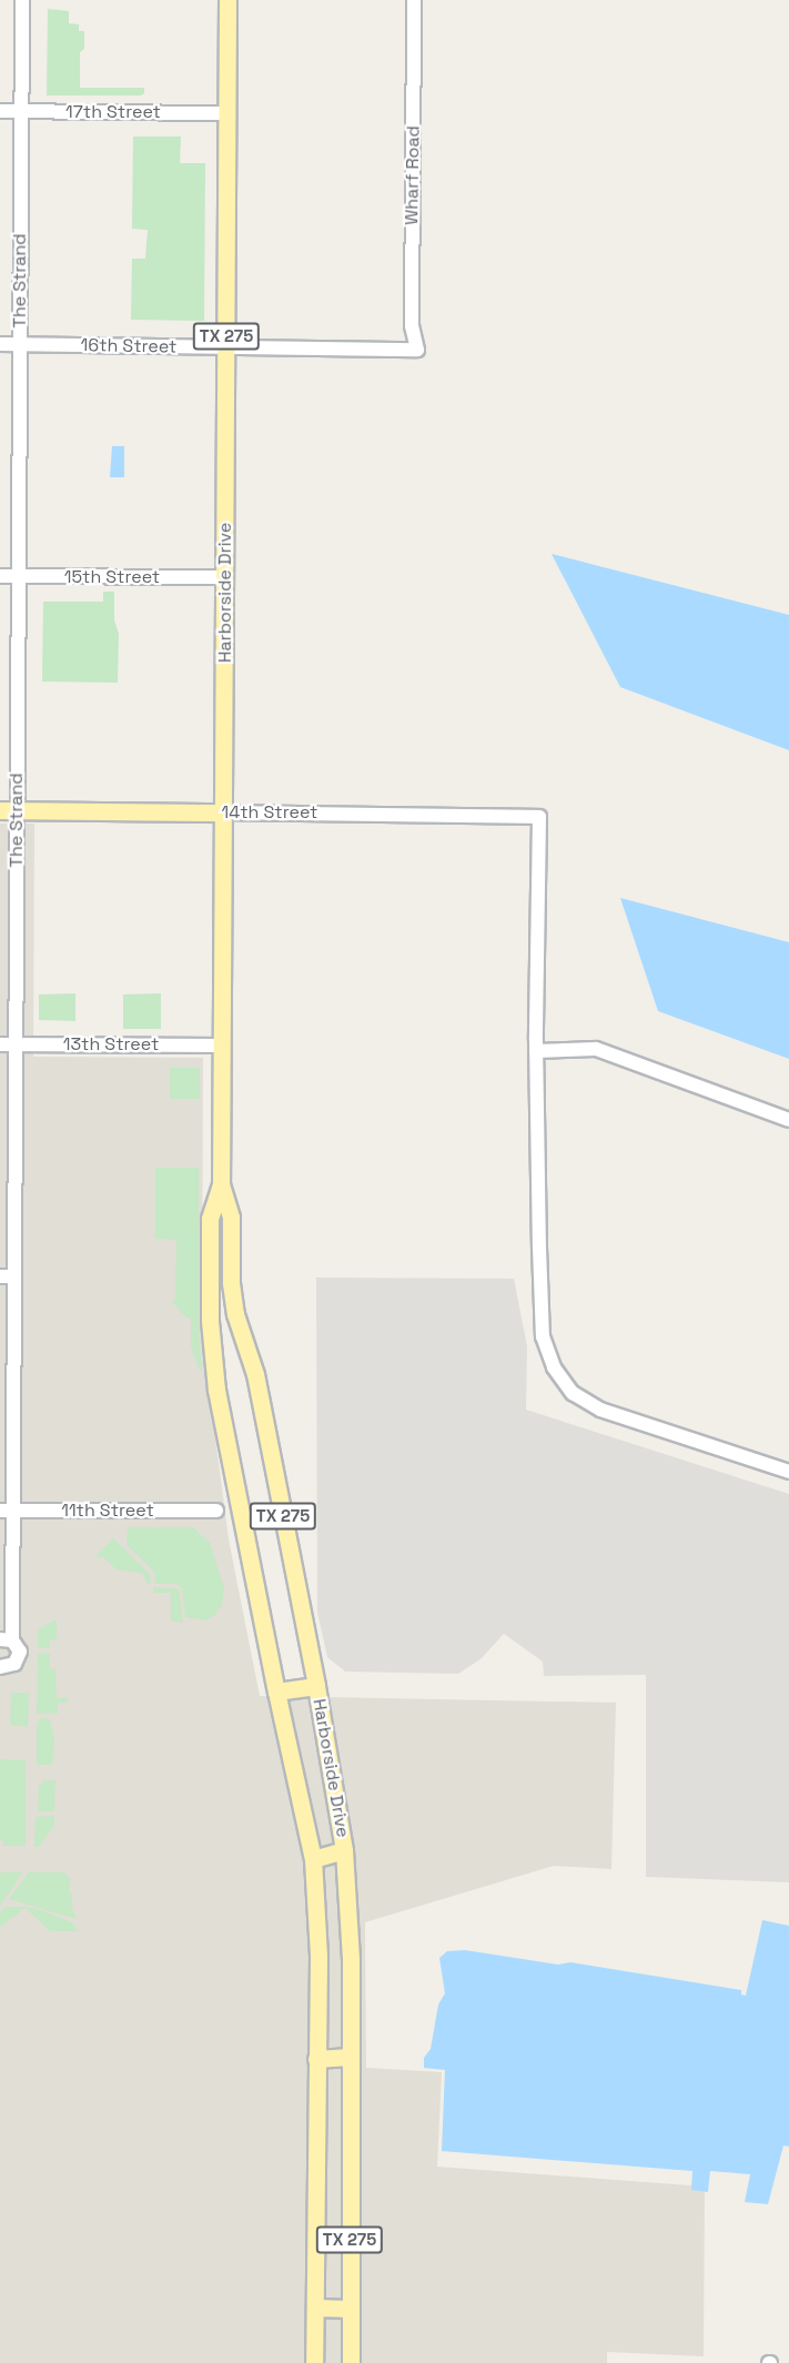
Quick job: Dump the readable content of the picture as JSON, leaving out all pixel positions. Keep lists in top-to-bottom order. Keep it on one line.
{"streets":{"main road":["TX 275","Harborside Drive","14th Street"],"street":["17th Street","Wharf Road","The Strand","16th Street","15th Street","13th Street","11th Street"]},"crossings":[["17th Street","The Strand"],["17th Street","Harborside Drive"],["Wharf Road","16th Street"],["The Strand","16th Street"],["The Strand","15th Street"],["The Strand","14th Street"],["The Strand","13th Street"],["The Strand","11th Street"],["16th Street","Harborside Drive"],["15th Street","Harborside Drive"],["Harborside Drive","14th Street"],["Harborside Drive","13th Street"]]}
